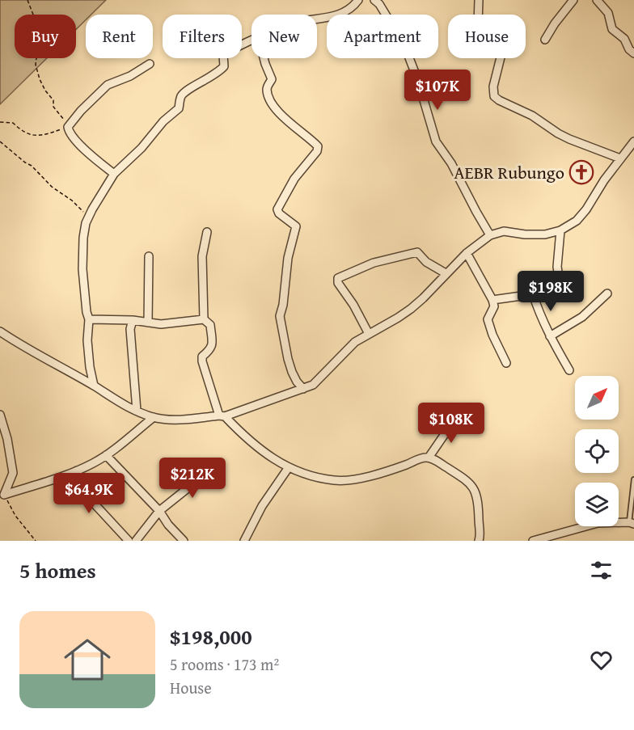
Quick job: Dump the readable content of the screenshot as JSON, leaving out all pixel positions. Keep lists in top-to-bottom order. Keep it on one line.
{"places":{"church":["AEBR Rubungo"]},"north":"top right","page":{"chip":["Buy","Rent","Filters","New","Apartment","House"],"price":["$107K","$198K","$108K","$212K","$64.9K"],"heading":"5 homes","list":[{"name":"$198,000","note":"5 rooms · 173 m² · House"}]}}
